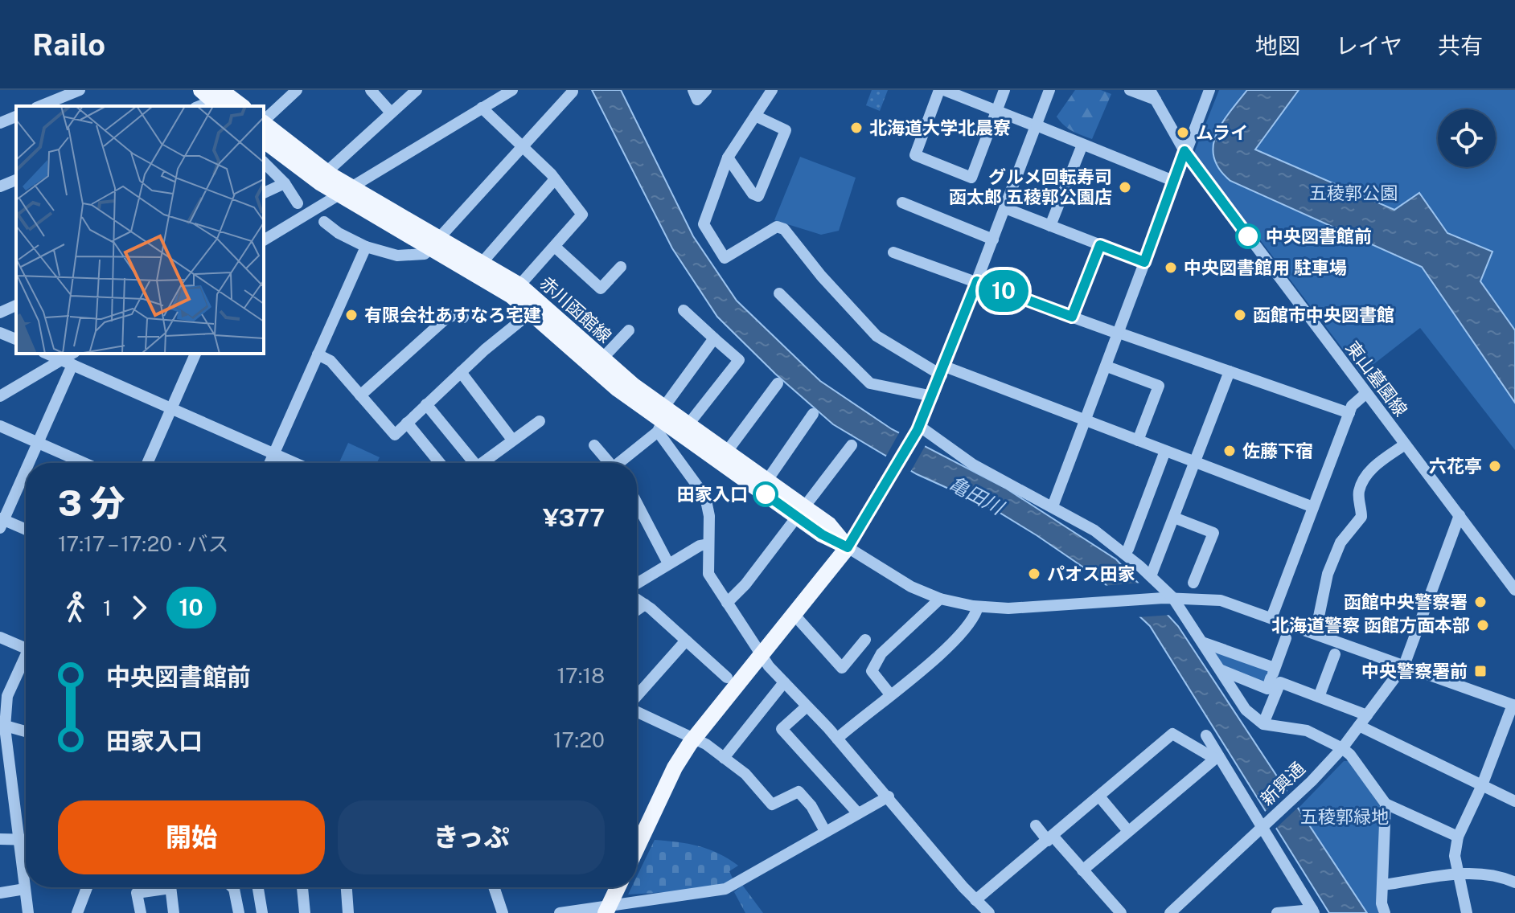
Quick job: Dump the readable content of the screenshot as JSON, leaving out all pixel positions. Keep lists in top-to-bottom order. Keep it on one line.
{"streets":{"main road":["赤川函館線"],"street":["東山墓園線","新興通"]},"crossings":[["東山墓園線","新興通"]],"water":["亀田川"],"parks":["五稜郭公園","五稜郭緑地"],"places":{"other":["北海道大学北晨寮","ムライ","グルメ回転寿司 函太郎 五稜郭公園店","中央図書館前","中央図書館用 駐車場","有限会社あすなろ宅建","函館市中央図書館","佐藤下宿","六花亭","田家入口","パオス田家","函館中央警察署","北海道警察 函館方面本部"],"transit":["中央警察署前"]},"lines":["bus line 10"],"page":{"header":"Railo","nav":["地図","レイヤ","共有"],"on_map":"10","heading":["3 分","17:17 – 17:20 · バス","¥377"],"legs":["1","10"],"list":[{"name":"中央図書館前","value":"17:18"},{"name":"田家入口","value":"17:20"}],"buttons":["開始","きっぷ"]}}
